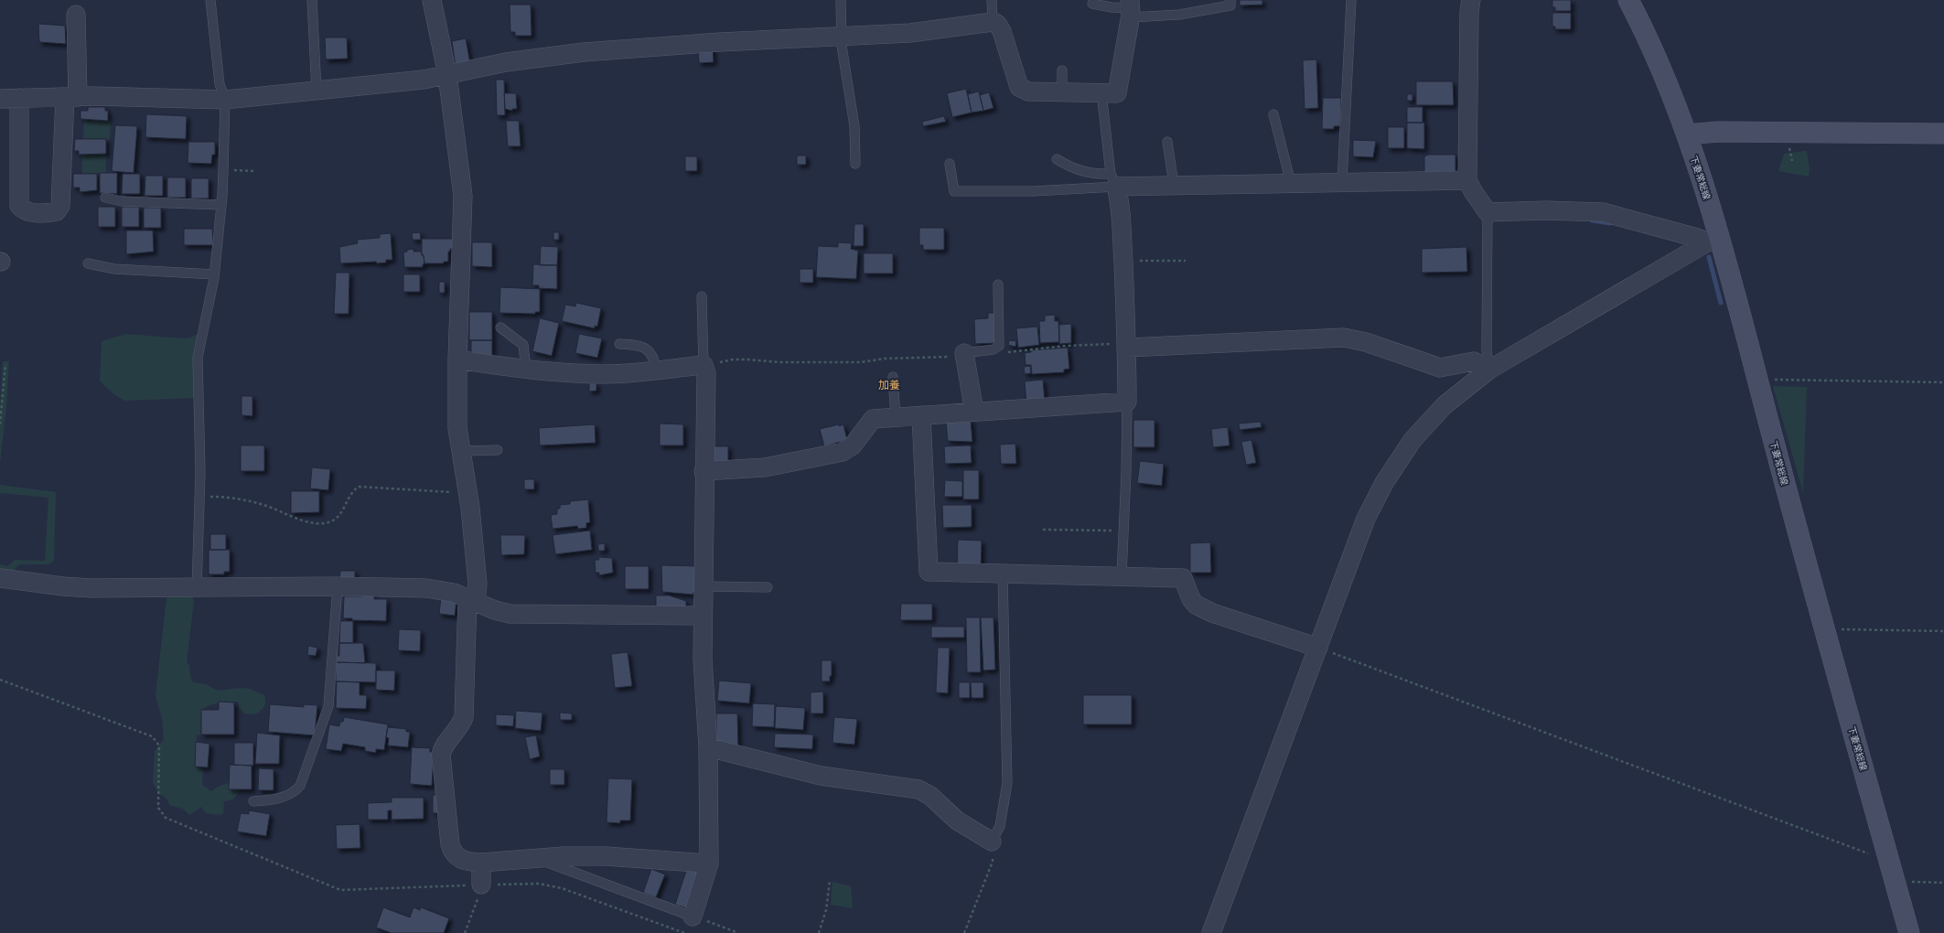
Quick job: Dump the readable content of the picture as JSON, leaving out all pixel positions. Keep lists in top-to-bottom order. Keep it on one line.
{"streets":{"main road":["下妻常総線"]},"districts":["加養"]}
